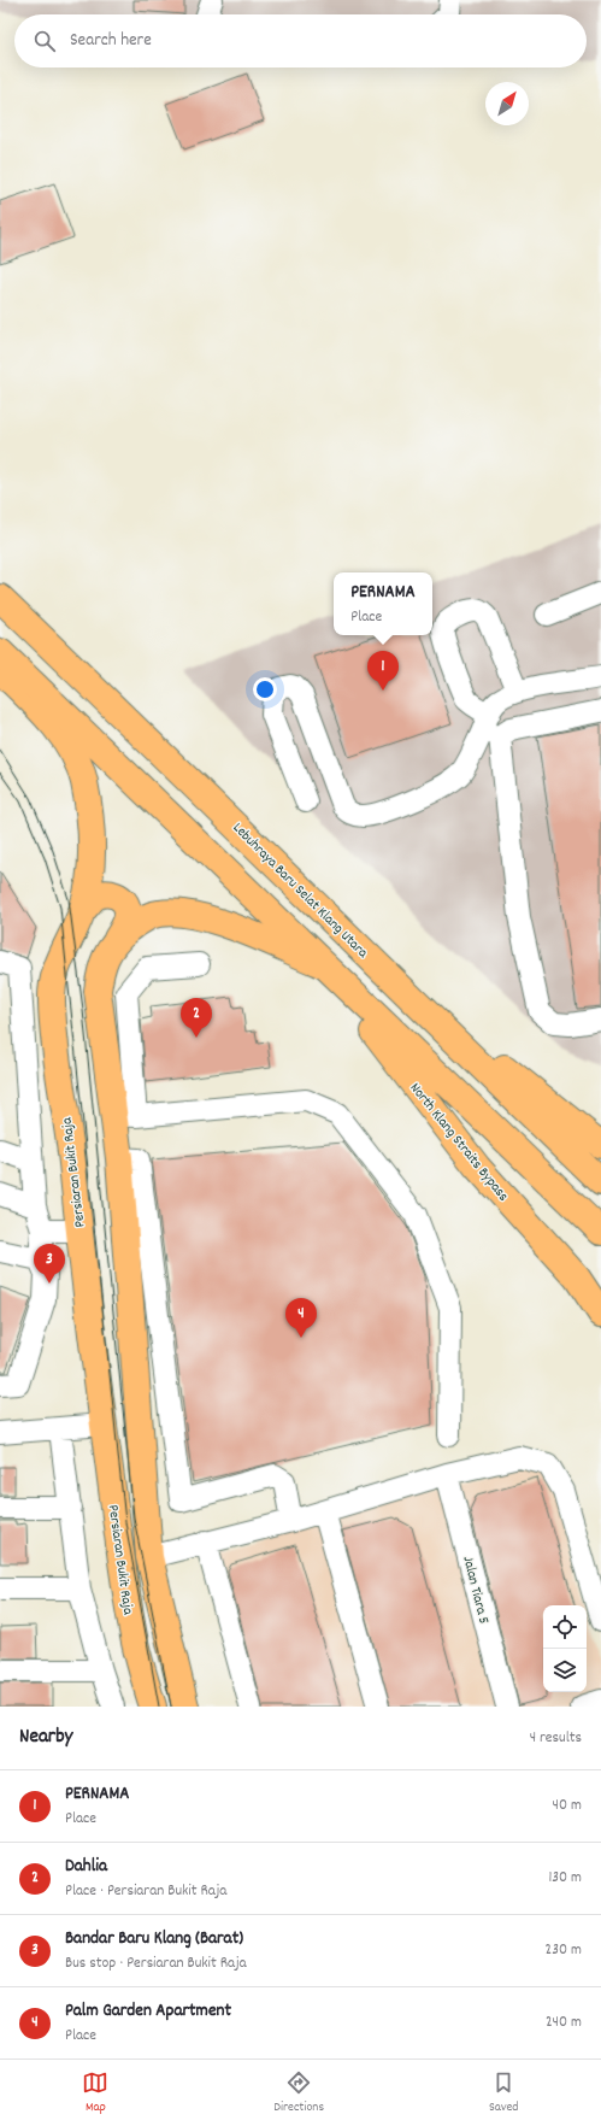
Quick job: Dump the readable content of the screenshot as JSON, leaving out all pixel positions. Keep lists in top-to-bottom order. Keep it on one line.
{"streets":{"main road":["Lebuhraya Baru Selat Klang Utara","North Klang Straits Bypass","Persiaran Bukit Raja"],"street":["Jalan Tiara 5"]},"crossings":[["North Klang Straits Bypass","Persiaran Bukit Raja"]],"north":"top right","page":{"search":"Search here","popup":["PERNAMA","Place"],"pins":["1","2","3","4"],"heading":["Nearby","4 results"],"list":[{"mark":"1","name":"PERNAMA","note":"Place","value":"40 m"},{"mark":"2","name":"Dahlia","note":"Place · Persiaran Bukit Raja","value":"130 m"},{"mark":"3","name":"Bandar Baru Klang (Barat)","note":"Bus stop · Persiaran Bukit Raja","value":"230 m"},{"mark":"4","name":"Palm Garden Apartment","note":"Place","value":"240 m"}],"nav":["Map","Directions","Saved"]}}
